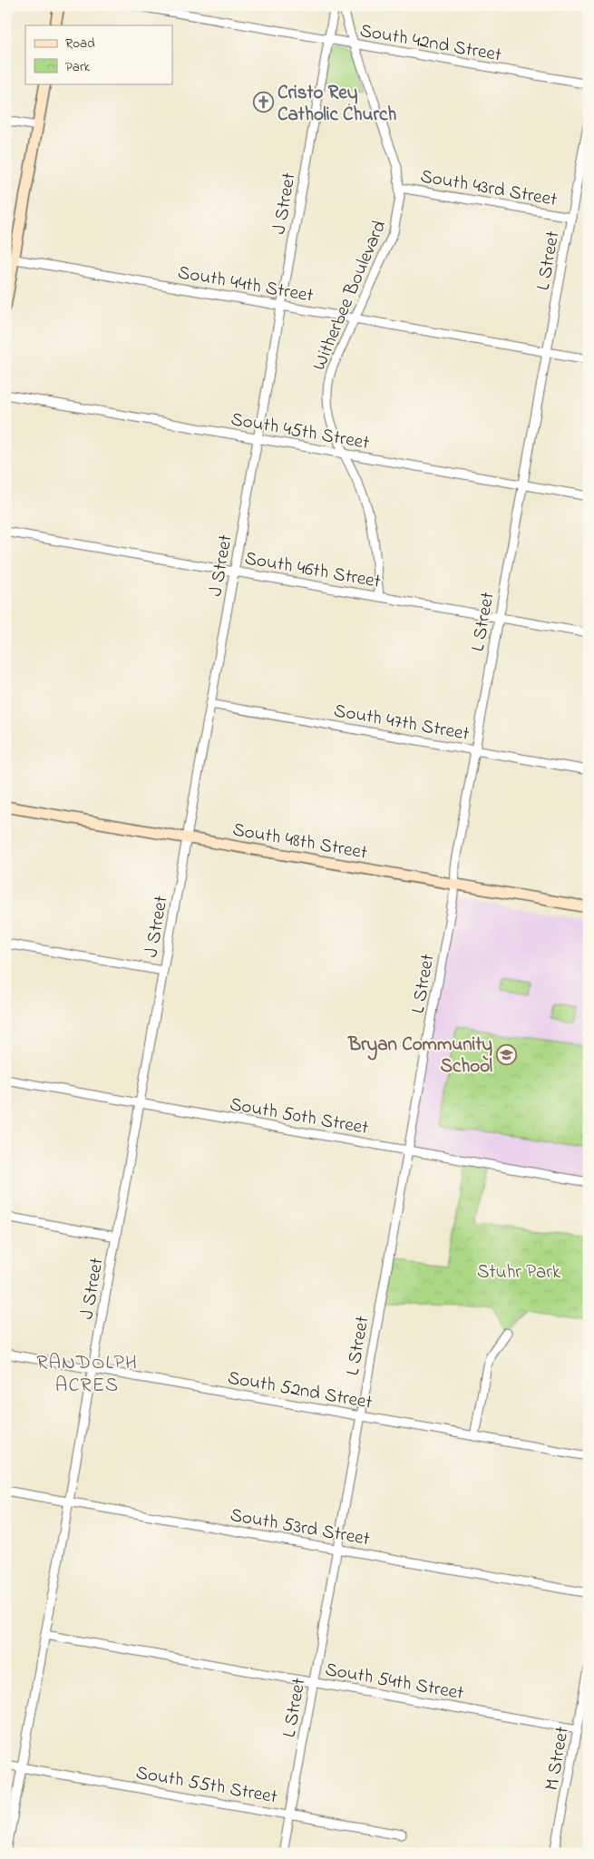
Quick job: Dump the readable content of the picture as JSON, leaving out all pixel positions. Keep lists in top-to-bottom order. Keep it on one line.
{"streets":{"main road":["South 48th Street"],"street":["South 42nd Street","South 43rd Street","J Street","L Street","South 44th Street","Witherbee Boulevard","South 45th Street","South 46th Street","South 47th Street","South 50th Street","South 52nd Street","South 53rd Street","South 54th Street","M Street","South 55th Street"]},"crossings":[["South 42nd Street","J Street"],["South 42nd Street","Witherbee Boulevard"],["South 43rd Street","L Street"],["South 43rd Street","Witherbee Boulevard"],["J Street","South 44th Street"],["J Street","South 45th Street"],["J Street","South 46th Street"],["J Street","South 47th Street"],["J Street","South 48th Street"],["J Street","South 50th Street"],["J Street","South 52nd Street"],["J Street","South 53rd Street"],["J Street","South 54th Street"],["J Street","South 55th Street"],["L Street","South 44th Street"],["L Street","South 45th Street"],["L Street","South 46th Street"],["L Street","South 47th Street"],["L Street","South 48th Street"],["L Street","South 50th Street"],["L Street","South 52nd Street"],["L Street","South 53rd Street"],["L Street","South 54th Street"],["L Street","South 55th Street"],["South 44th Street","Witherbee Boulevard"],["Witherbee Boulevard","South 45th Street"],["Witherbee Boulevard","South 46th Street"],["South 54th Street","M Street"]],"districts":["RANDOLPH ACRES"],"parks":["Stuhr Park"],"places":{"church":["Cristo Rey Catholic Church"],"school or university":["Bryan Community School"]},"legend":["Road","Park"]}
